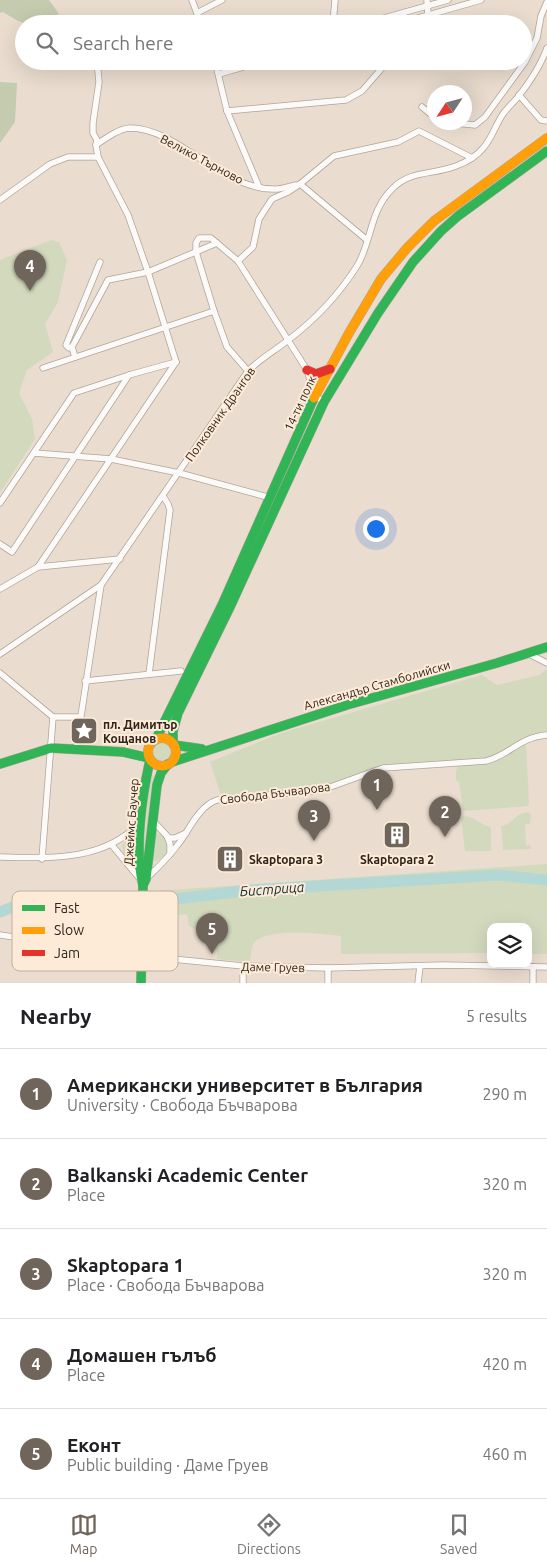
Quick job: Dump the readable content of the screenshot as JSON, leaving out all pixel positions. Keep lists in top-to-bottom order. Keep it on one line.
{"streets":{"street":["Велико Търново","14-ти полк","Полковник Дрангов","Александър Стамболийски","Свобода Бъчварова","Джеймс Баучер","Даме Груев"]},"crossings":[["Велико Търново","Полковник Дрангов"],["14-ти полк","Александър Стамболийски"],["14-ти полк","Джеймс Баучер"],["Александър Стамболийски","Джеймс Баучер"],["Свобода Бъчварова","Джеймс Баучер"]],"water":["Бистрица"],"places":{"place":["пл. Димитър Кощанов"],"building":["Skaptopara 2","Skaptopara 3"]},"legend":["Fast","Slow","Jam"],"north":"bottom left","page":{"search":"Search here","pins":["4","1","2","3","5"],"heading":["Nearby","5 results"],"list":[{"mark":"1","name":"Американски университет в България","note":"University · Свобода Бъчварова","value":"290 m"},{"mark":"2","name":"Balkanski Academic Center","note":"Place","value":"320 m"},{"mark":"3","name":"Skaptopara 1","note":"Place · Свобода Бъчварова","value":"320 m"},{"mark":"4","name":"Домашен гълъб","note":"Place","value":"420 m"},{"mark":"5","name":"Еконт","note":"Public building · Даме Груев","value":"460 m"}],"nav":["Map","Directions","Saved"]}}
